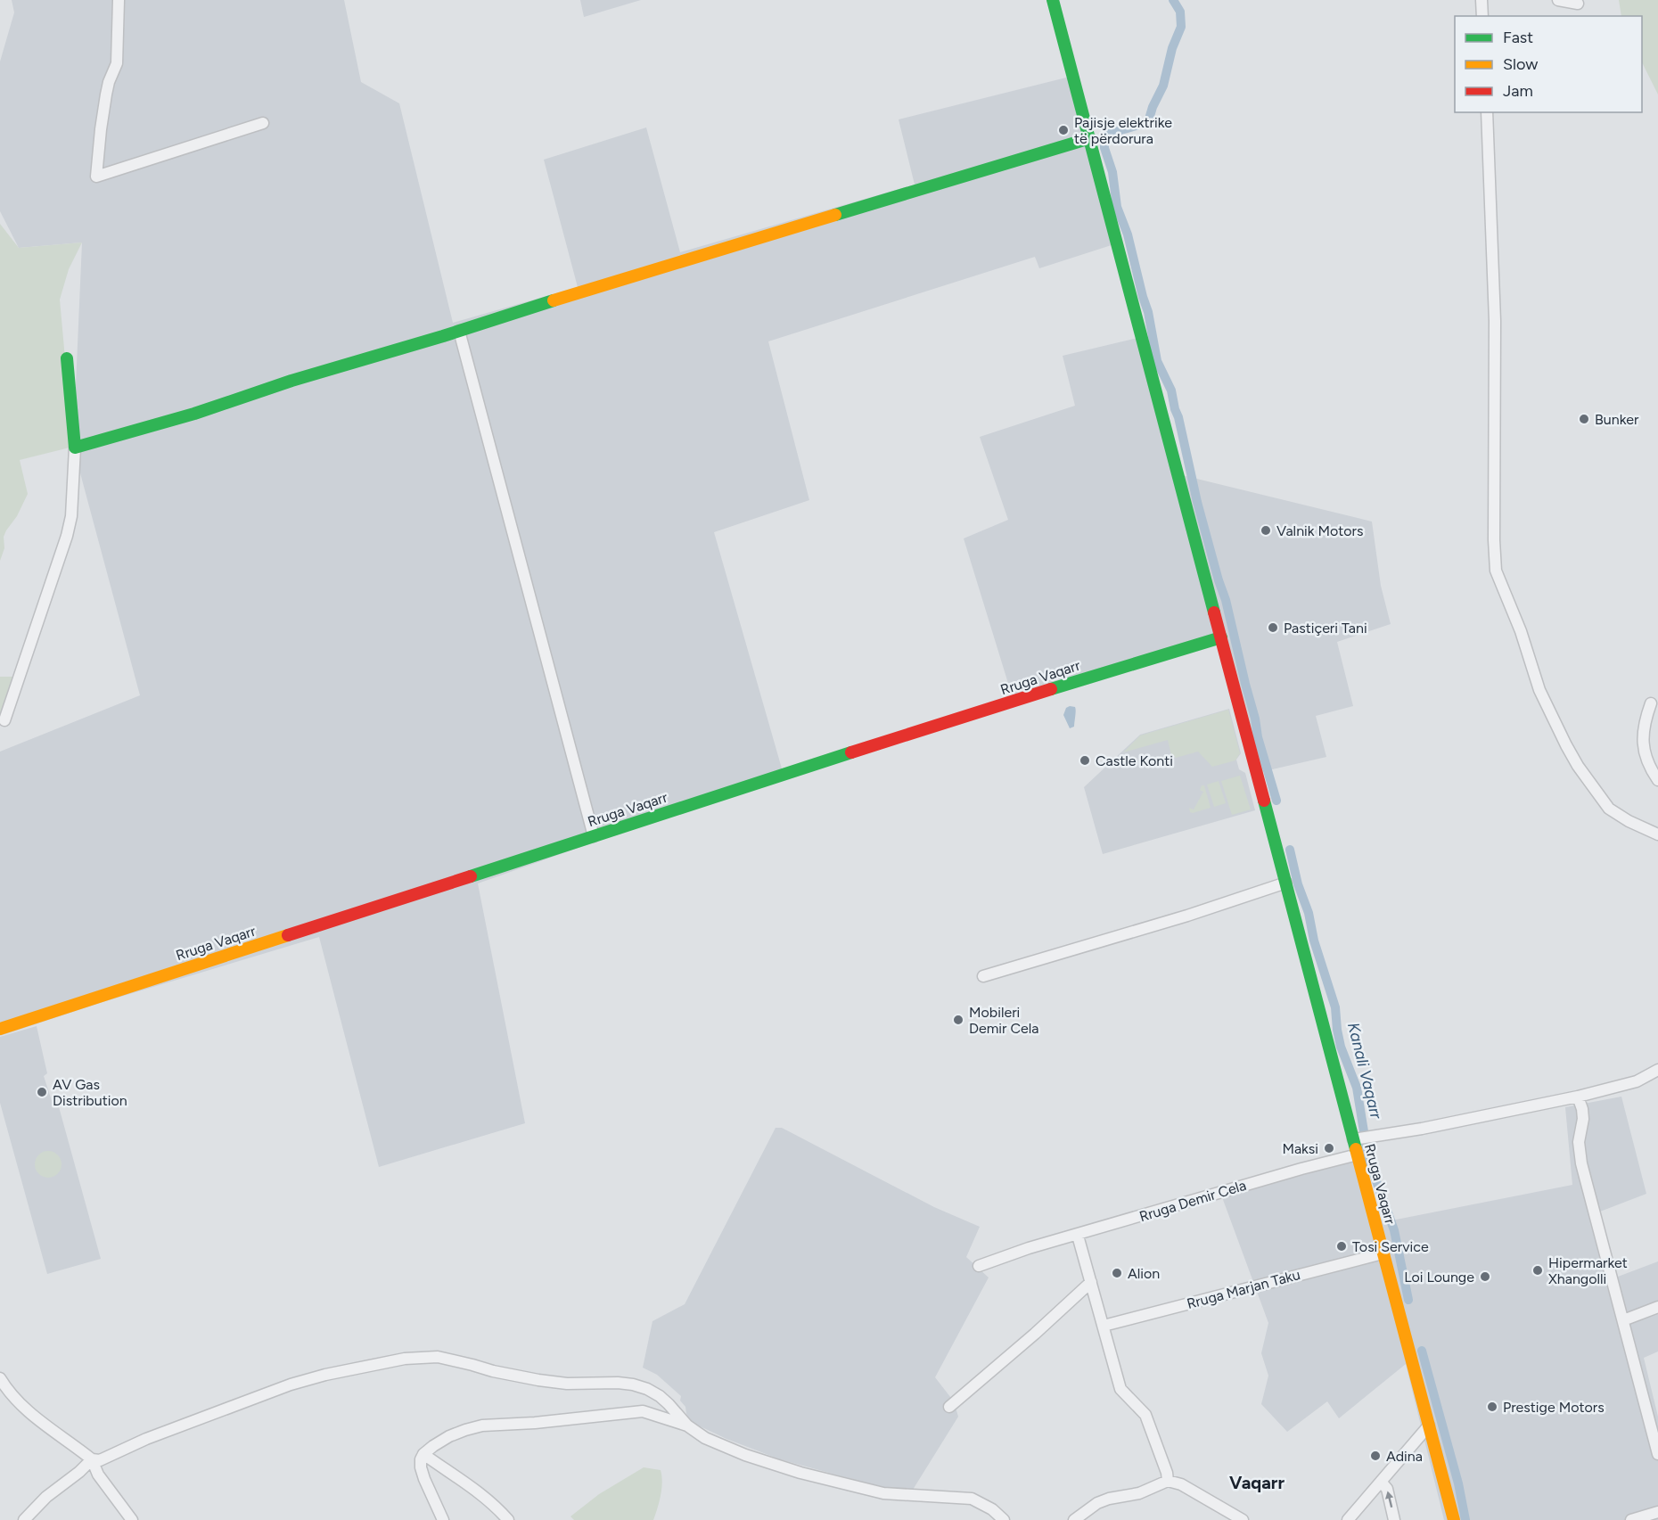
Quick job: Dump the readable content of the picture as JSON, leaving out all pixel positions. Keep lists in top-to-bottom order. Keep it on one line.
{"streets":{"main road":["Rruga Vaqarr"],"street":["Rruga Demir Cela","Rruga Marjan Taku"]},"crossings":[["Rruga Vaqarr","Rruga Demir Cela"],["Rruga Vaqarr","Rruga Marjan Taku"]],"districts":["Vaqarr"],"water":["Kanali Vaqarr"],"places":["Pajisje elektrike të përdorura","Bunker","Valnik Motors","Pastiçeri Tani","Castle Konti","Mobileri Demir Cela","AV Gas Distribution","Maksi","Tosi Service","Hipermarket Xhangolli","Alion","Loi Lounge","Prestige Motors","Adina"],"legend":["Fast","Slow","Jam"]}
